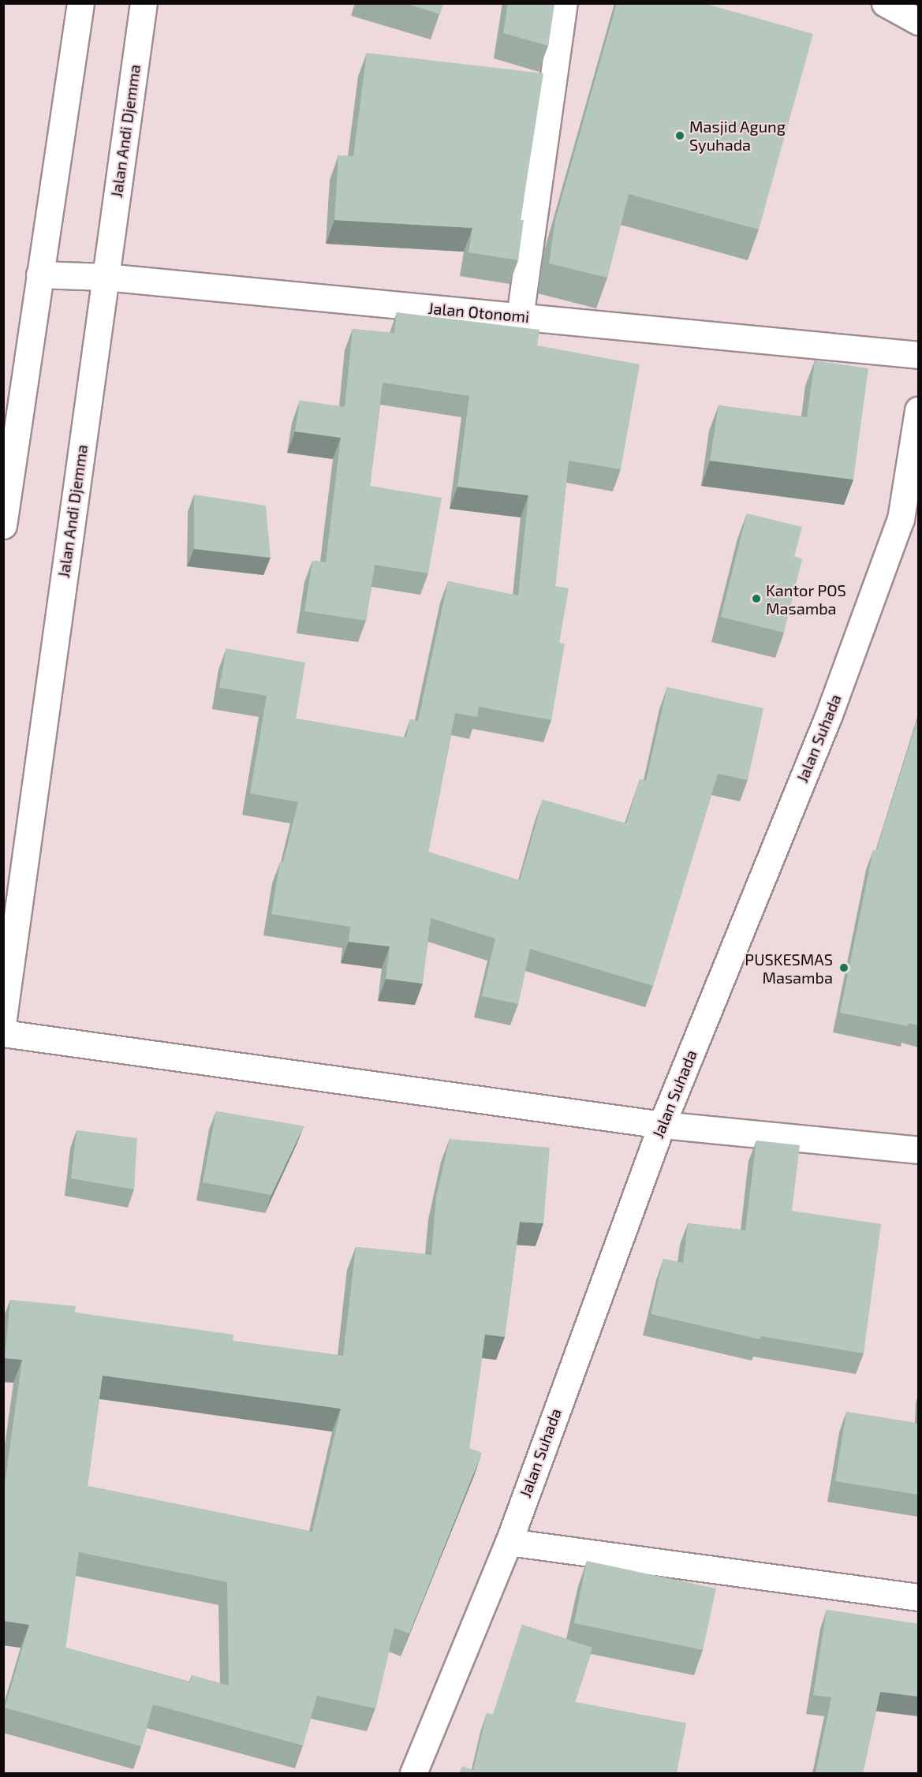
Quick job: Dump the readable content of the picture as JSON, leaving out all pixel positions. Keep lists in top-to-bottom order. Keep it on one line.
{"streets":{"main road":["Jalan Andi Djemma","Jalan Otonomi","Jalan Suhada"]},"crossings":[["Jalan Andi Djemma","Jalan Otonomi"]],"places":["Masjid Agung Syuhada","Kantor POS Masamba","PUSKESMAS Masamba"]}
